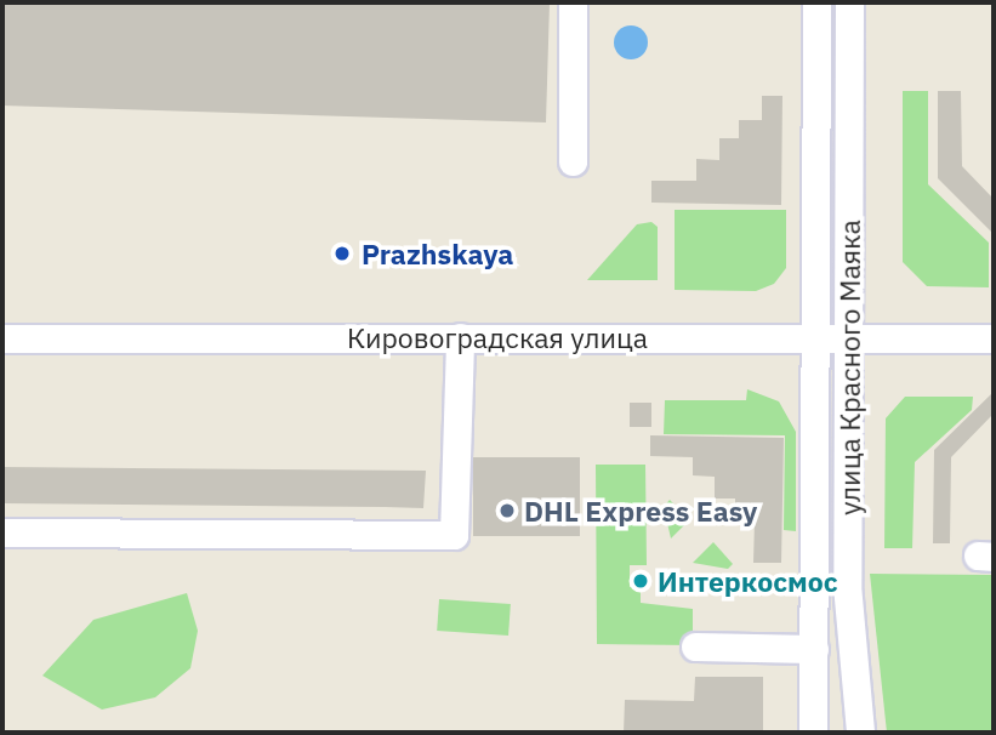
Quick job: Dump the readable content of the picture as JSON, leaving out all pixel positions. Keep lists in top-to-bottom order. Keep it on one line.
{"streets":{"street":["Кировоградская улица","улица Красного Маяка"]},"crossings":[["Кировоградская улица","улица Красного Маяка"]],"places":["Prazhskaya","DHL Express Easy","Интеркосмос"]}
